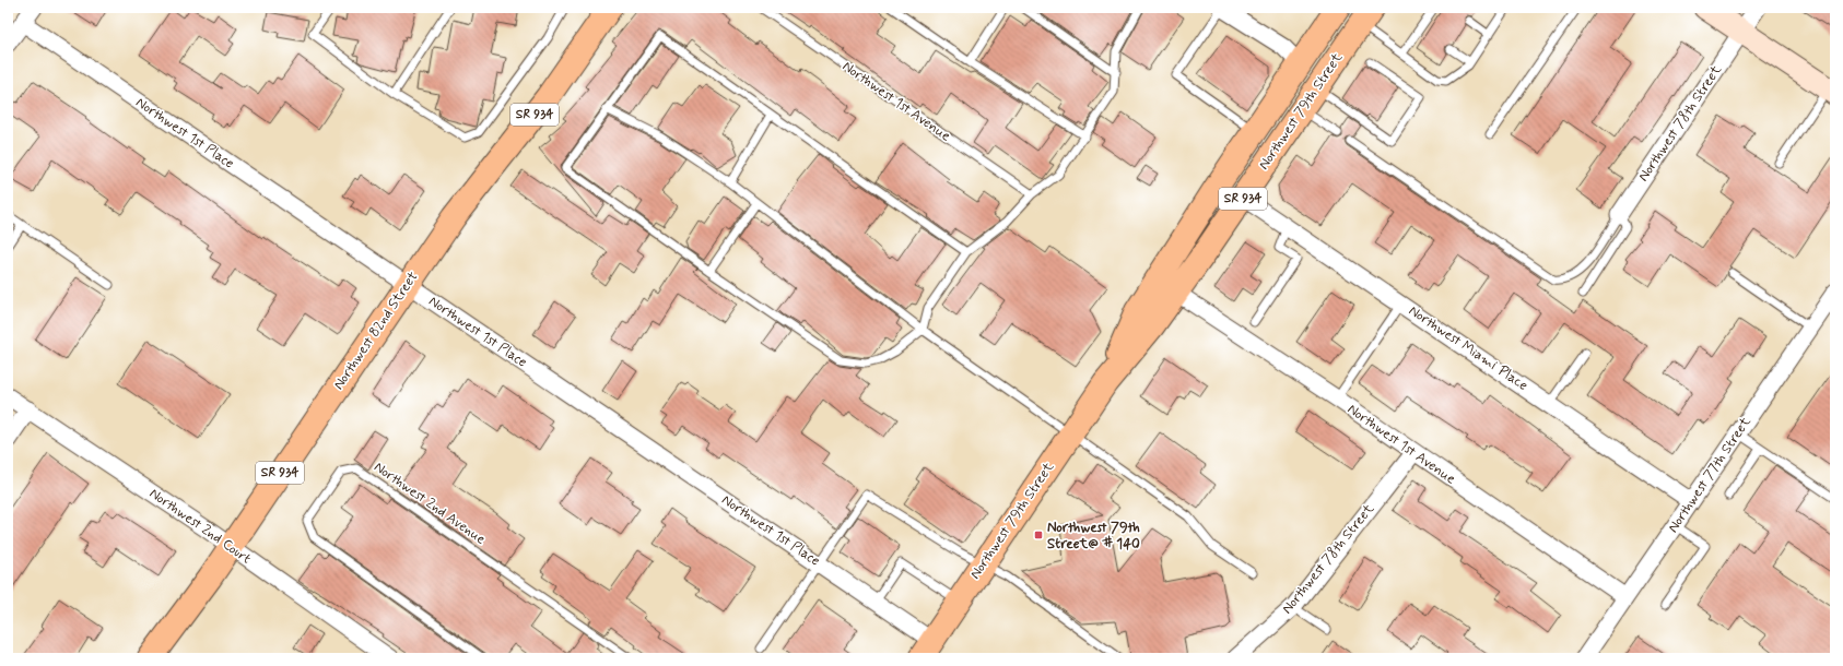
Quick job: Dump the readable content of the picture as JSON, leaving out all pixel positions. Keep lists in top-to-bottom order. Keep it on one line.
{"streets":{"main road":["Northwest 79th Street","SR 934","Northwest 82nd Street"],"street":["Northwest 1st Avenue","Northwest 78th Street","Northwest 1st Place","Northwest Miami Place","Northwest 77th Street","Northwest 2nd Court"],"lane":["Northwest 2nd Avenue"]},"crossings":[["Northwest 1st Avenue","Northwest 79th Street"],["Northwest 1st Avenue","Northwest 78th Street"],["Northwest 1st Avenue","Northwest 77th Street"],["Northwest 79th Street","Northwest 1st Place"],["Northwest 79th Street","Northwest Miami Place"],["Northwest 1st Place","Northwest 82nd Street"],["Northwest 82nd Street","Northwest 2nd Court"],["Northwest Miami Place","Northwest 77th Street"]],"places":{"transit":["Northwest 79th Street@ # 140"]}}
